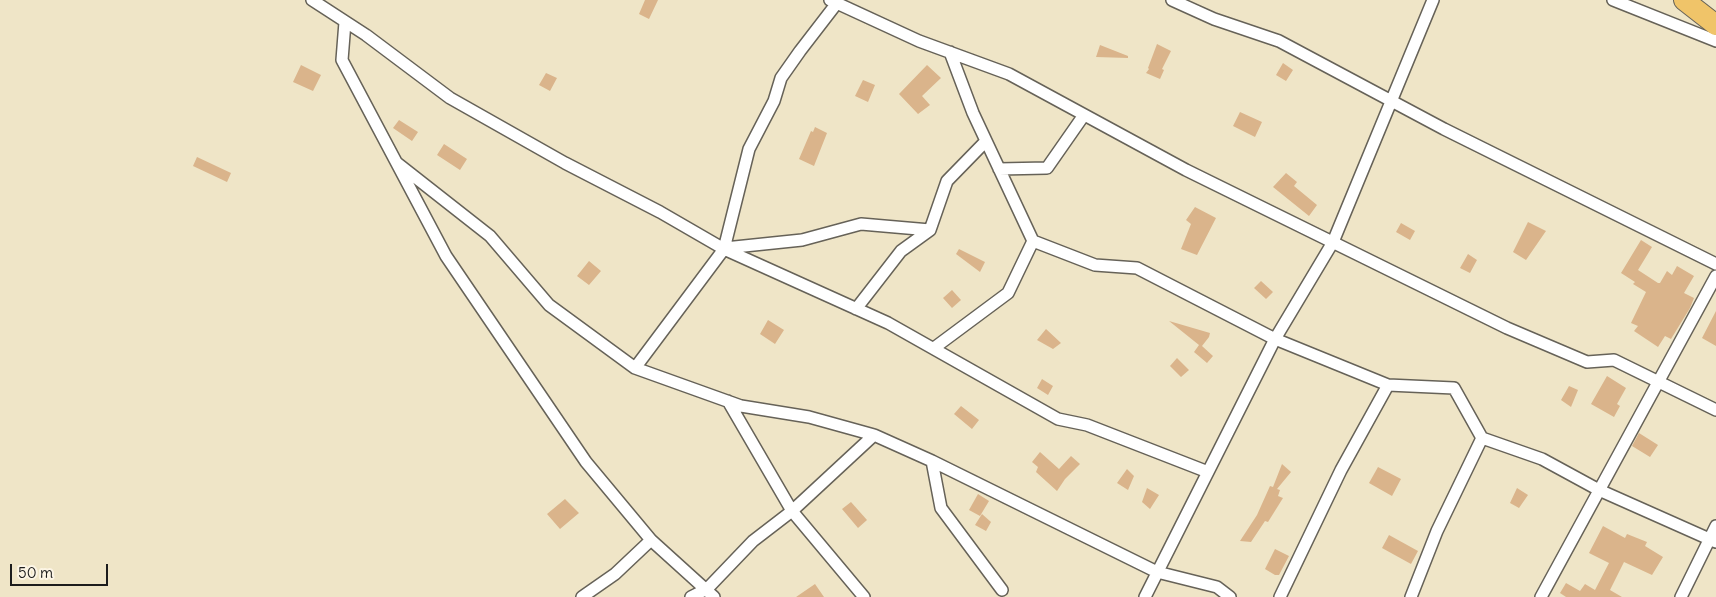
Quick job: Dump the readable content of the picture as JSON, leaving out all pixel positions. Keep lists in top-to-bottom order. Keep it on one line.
{"scale_bar":"50 m"}
